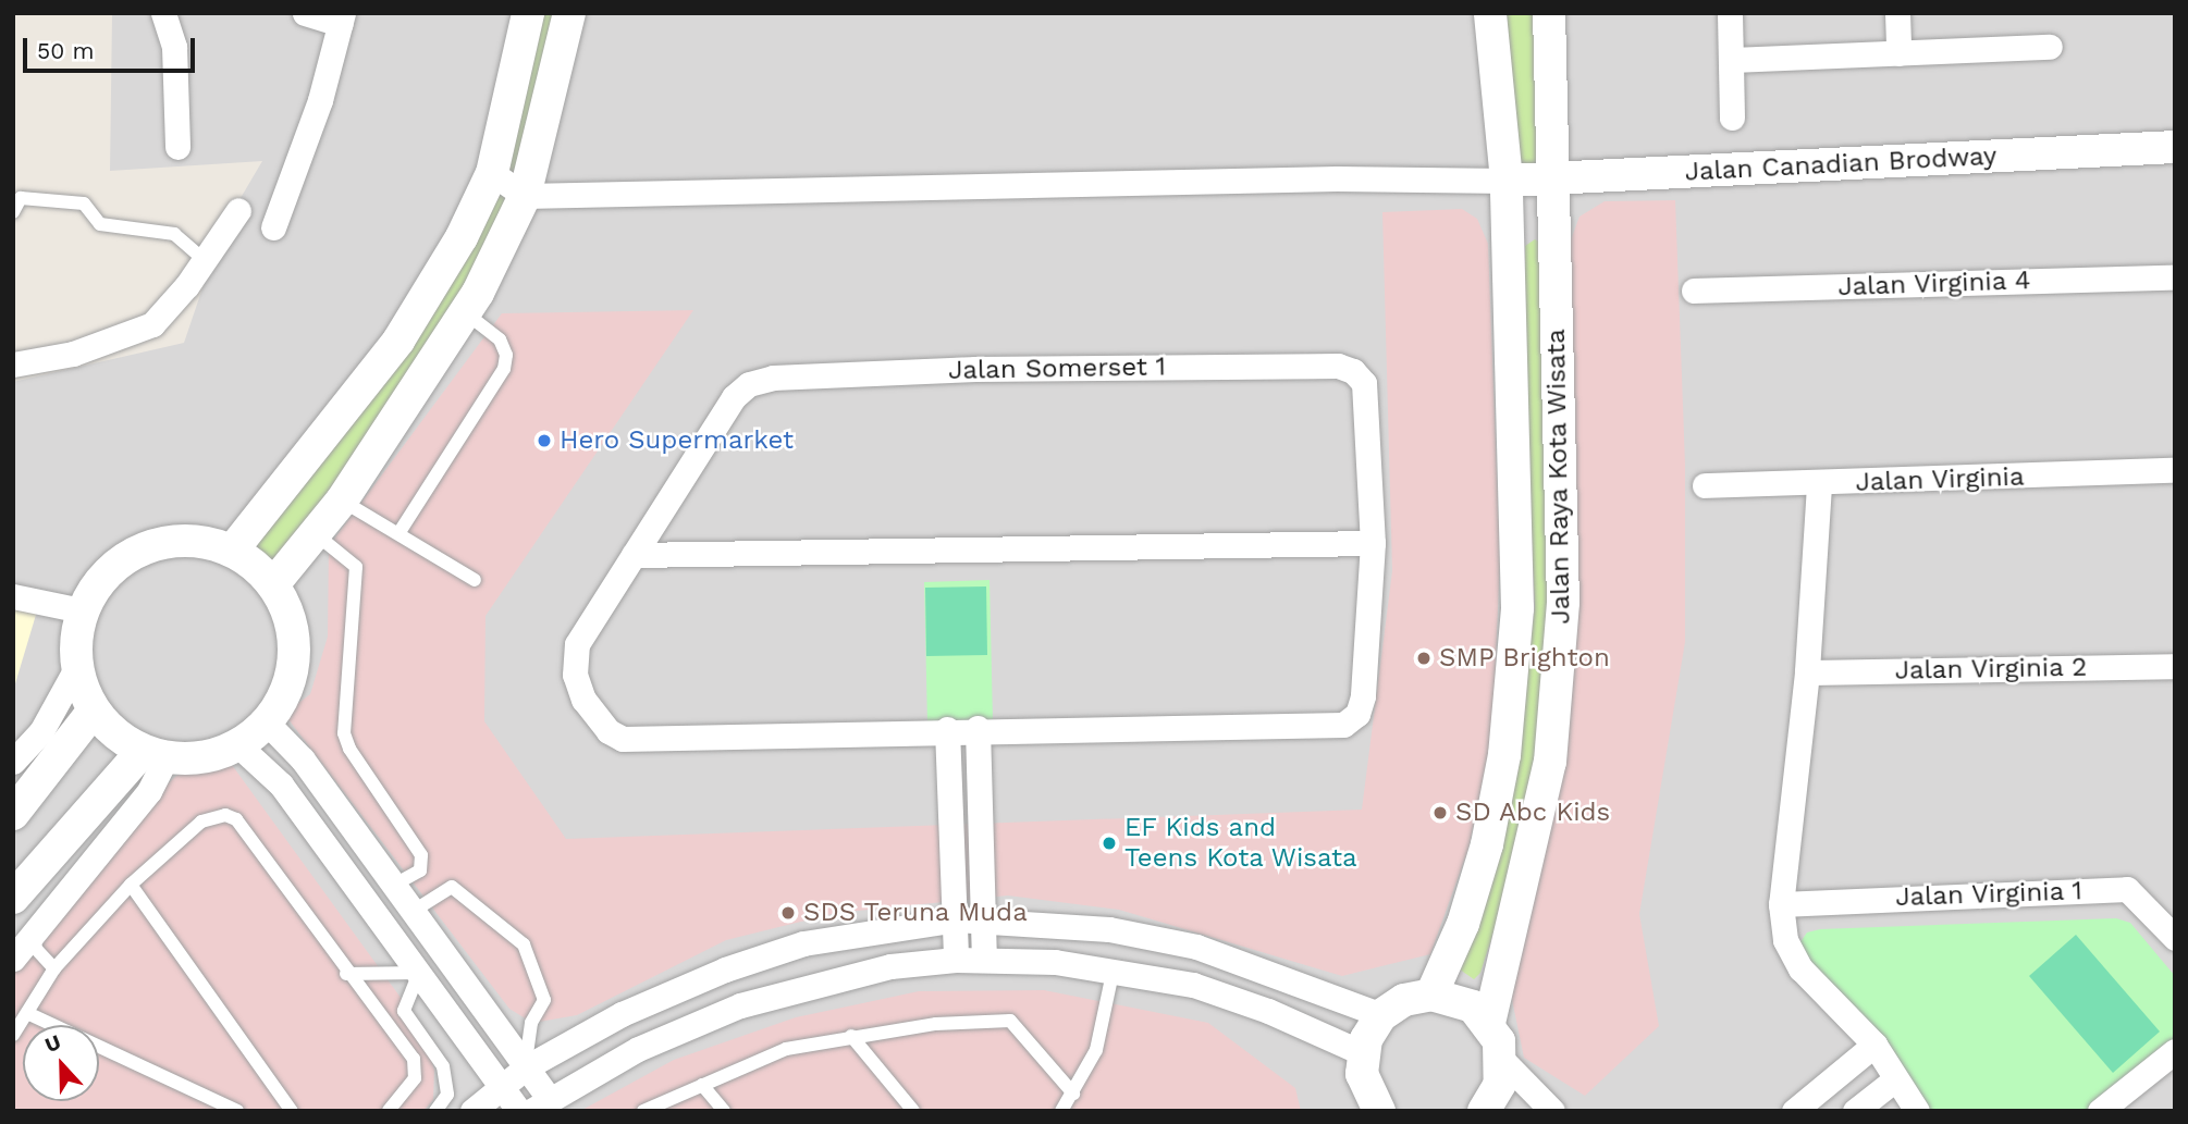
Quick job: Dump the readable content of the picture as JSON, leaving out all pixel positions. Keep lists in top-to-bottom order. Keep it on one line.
{"streets":{"street":["Jalan Canadian Brodway","Jalan Virginia 4","Jalan Somerset 1","Jalan Raya Kota Wisata","Jalan Virginia","Jalan Virginia 2","Jalan Virginia 1"]},"crossings":[["Jalan Canadian Brodway","Jalan Raya Kota Wisata"]],"places":["Hero Supermarket","SMP Brighton","SD Abc Kids","EF Kids and Teens Kota Wisata","SDS Teruna Muda"],"scale_bar":"50 m","north":"top"}
